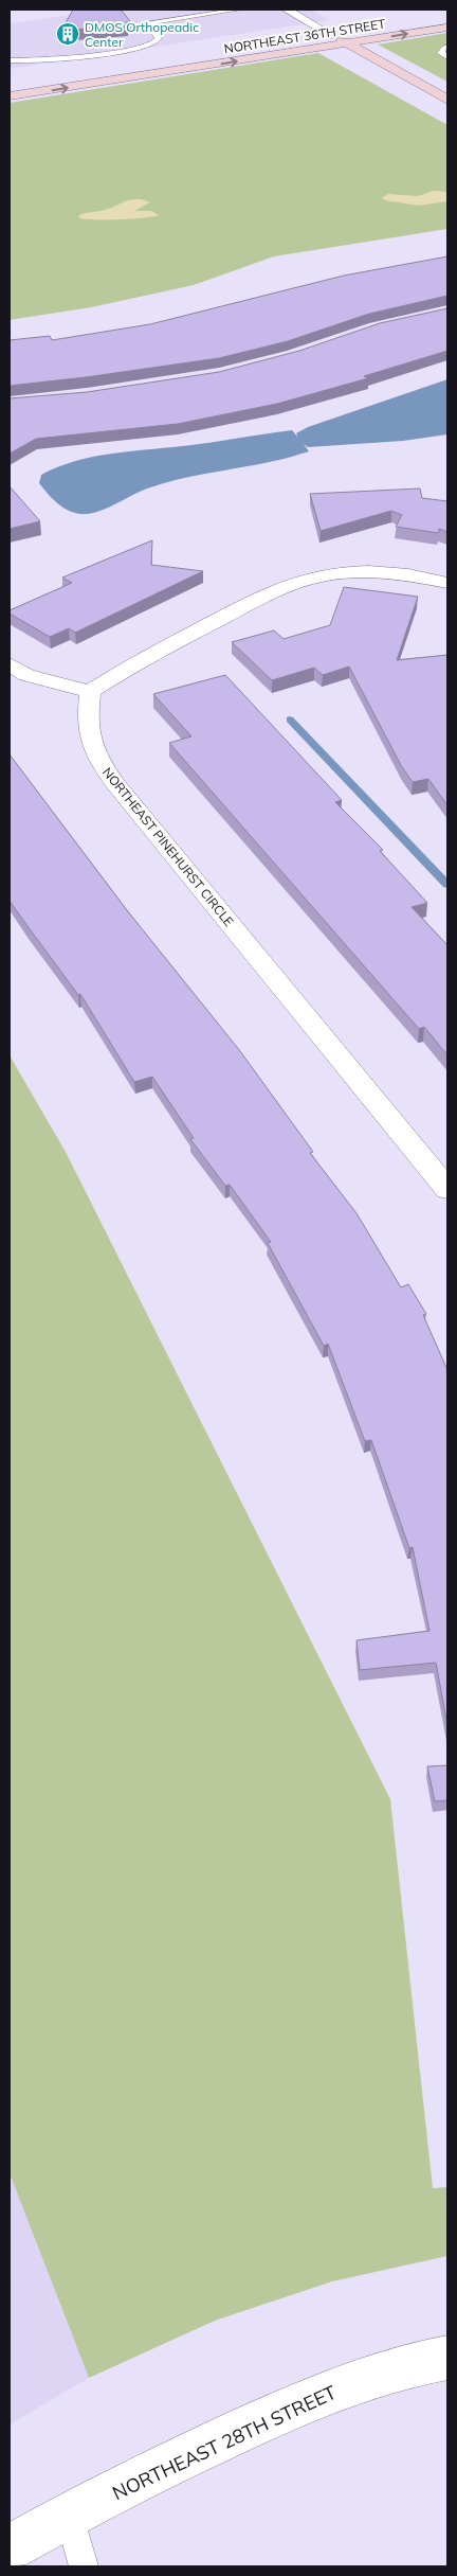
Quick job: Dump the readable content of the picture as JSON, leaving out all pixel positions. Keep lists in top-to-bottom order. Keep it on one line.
{"streets":{"main road":["NORTHEAST 36TH STREET"],"street":["NORTHEAST PINEHURST CIRCLE","NORTHEAST 28TH STREET"]},"places":{"building":["DMOS Orthopeadic Center"]}}
